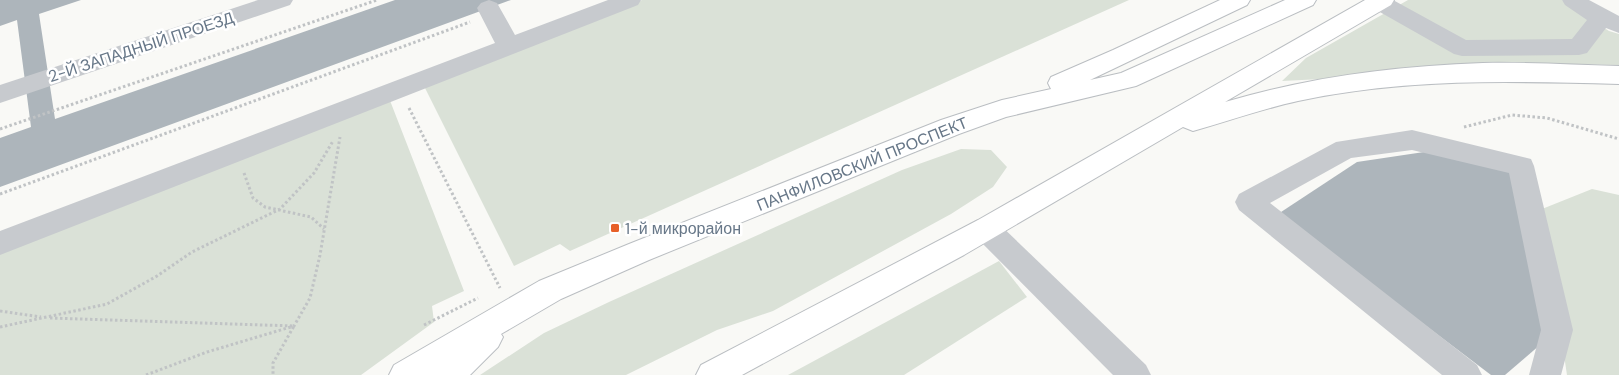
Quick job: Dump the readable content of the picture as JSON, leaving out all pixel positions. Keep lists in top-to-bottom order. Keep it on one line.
{"streets":{"main road":["ПАНФИЛОВСКИЙ ПРОСПЕКТ"],"street":["2-Й ЗАПАДНЫЙ ПРОЕЗД"]},"places":{"transit":["1-й микрорайон"]}}
